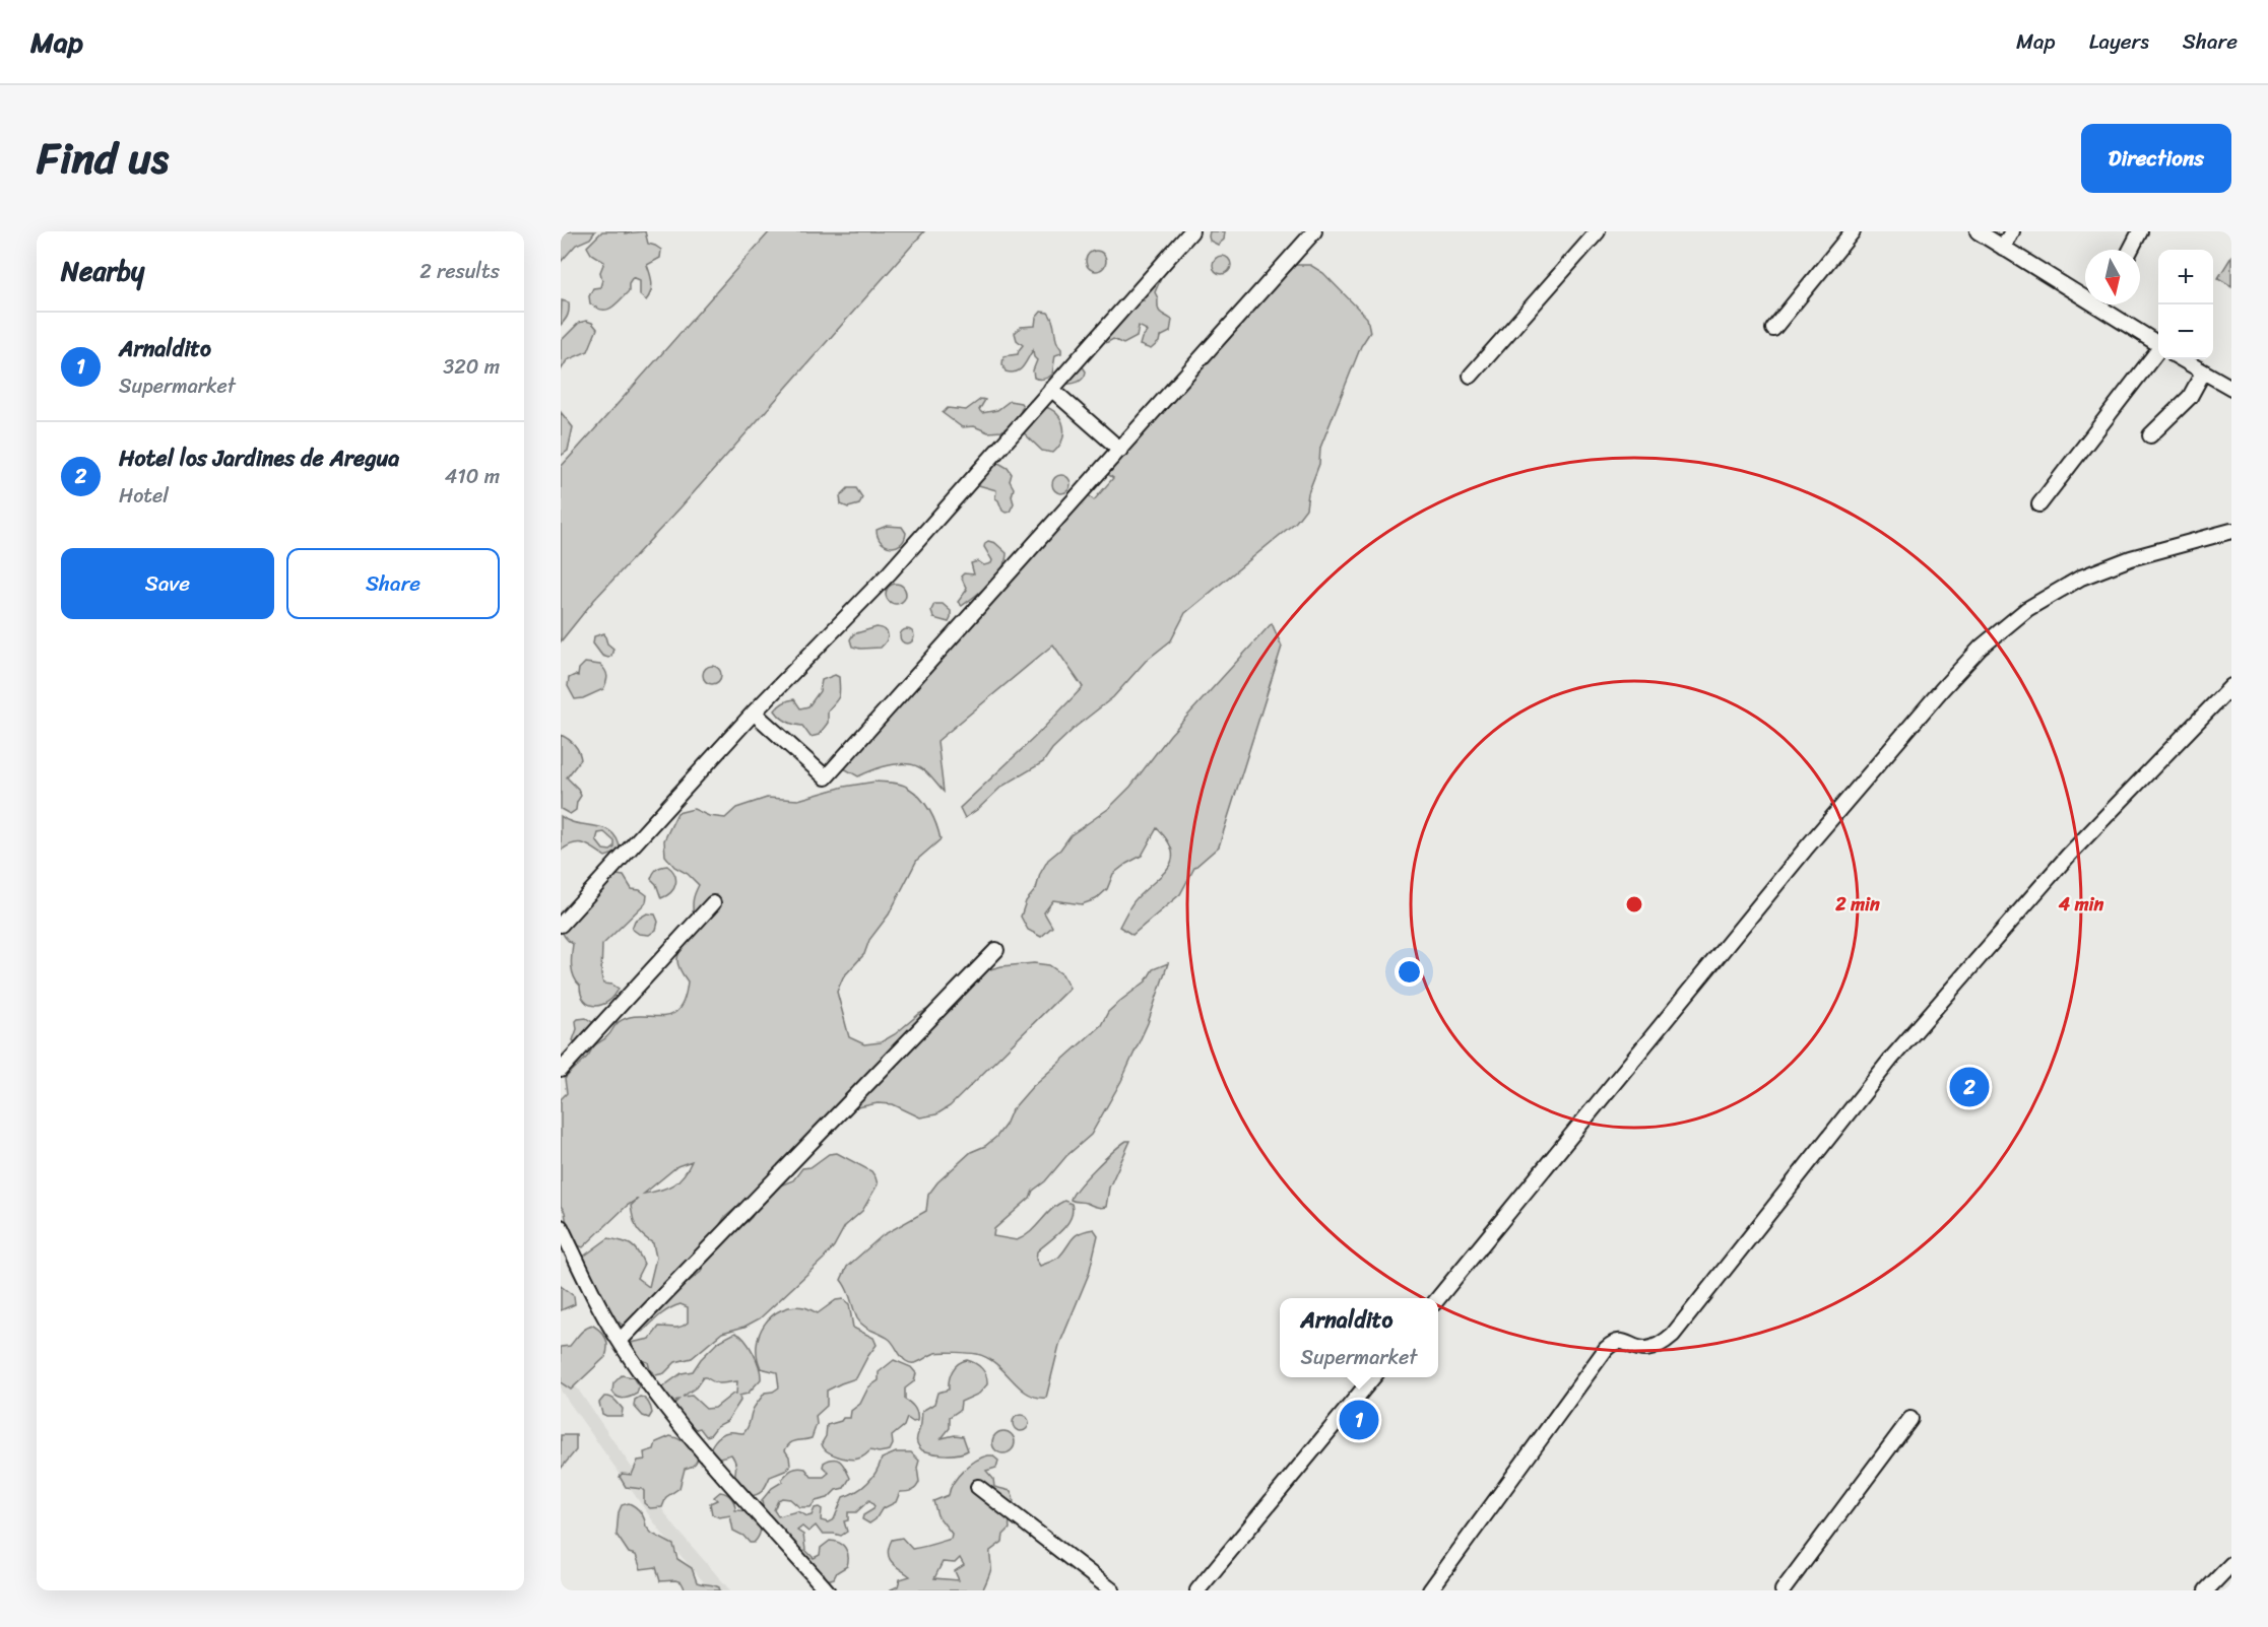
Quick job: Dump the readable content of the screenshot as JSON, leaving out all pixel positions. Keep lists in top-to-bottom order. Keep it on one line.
{"north":"bottom","page":{"header":"Map","nav":["Map","Layers","Share"],"title":"Find us","buttons":["Directions",["Save","Share"]],"heading":["Nearby","2 results"],"map_buttons":["+","−"],"list":[{"mark":"1","name":"Arnaldito","note":"Supermarket","value":"320 m"},{"mark":"2","name":"Hotel los Jardines de Aregua","note":"Hotel","value":"410 m"}],"pins":["2","1"],"popup":["Arnaldito","Supermarket"]},"rings":["2 min","4 min"]}
